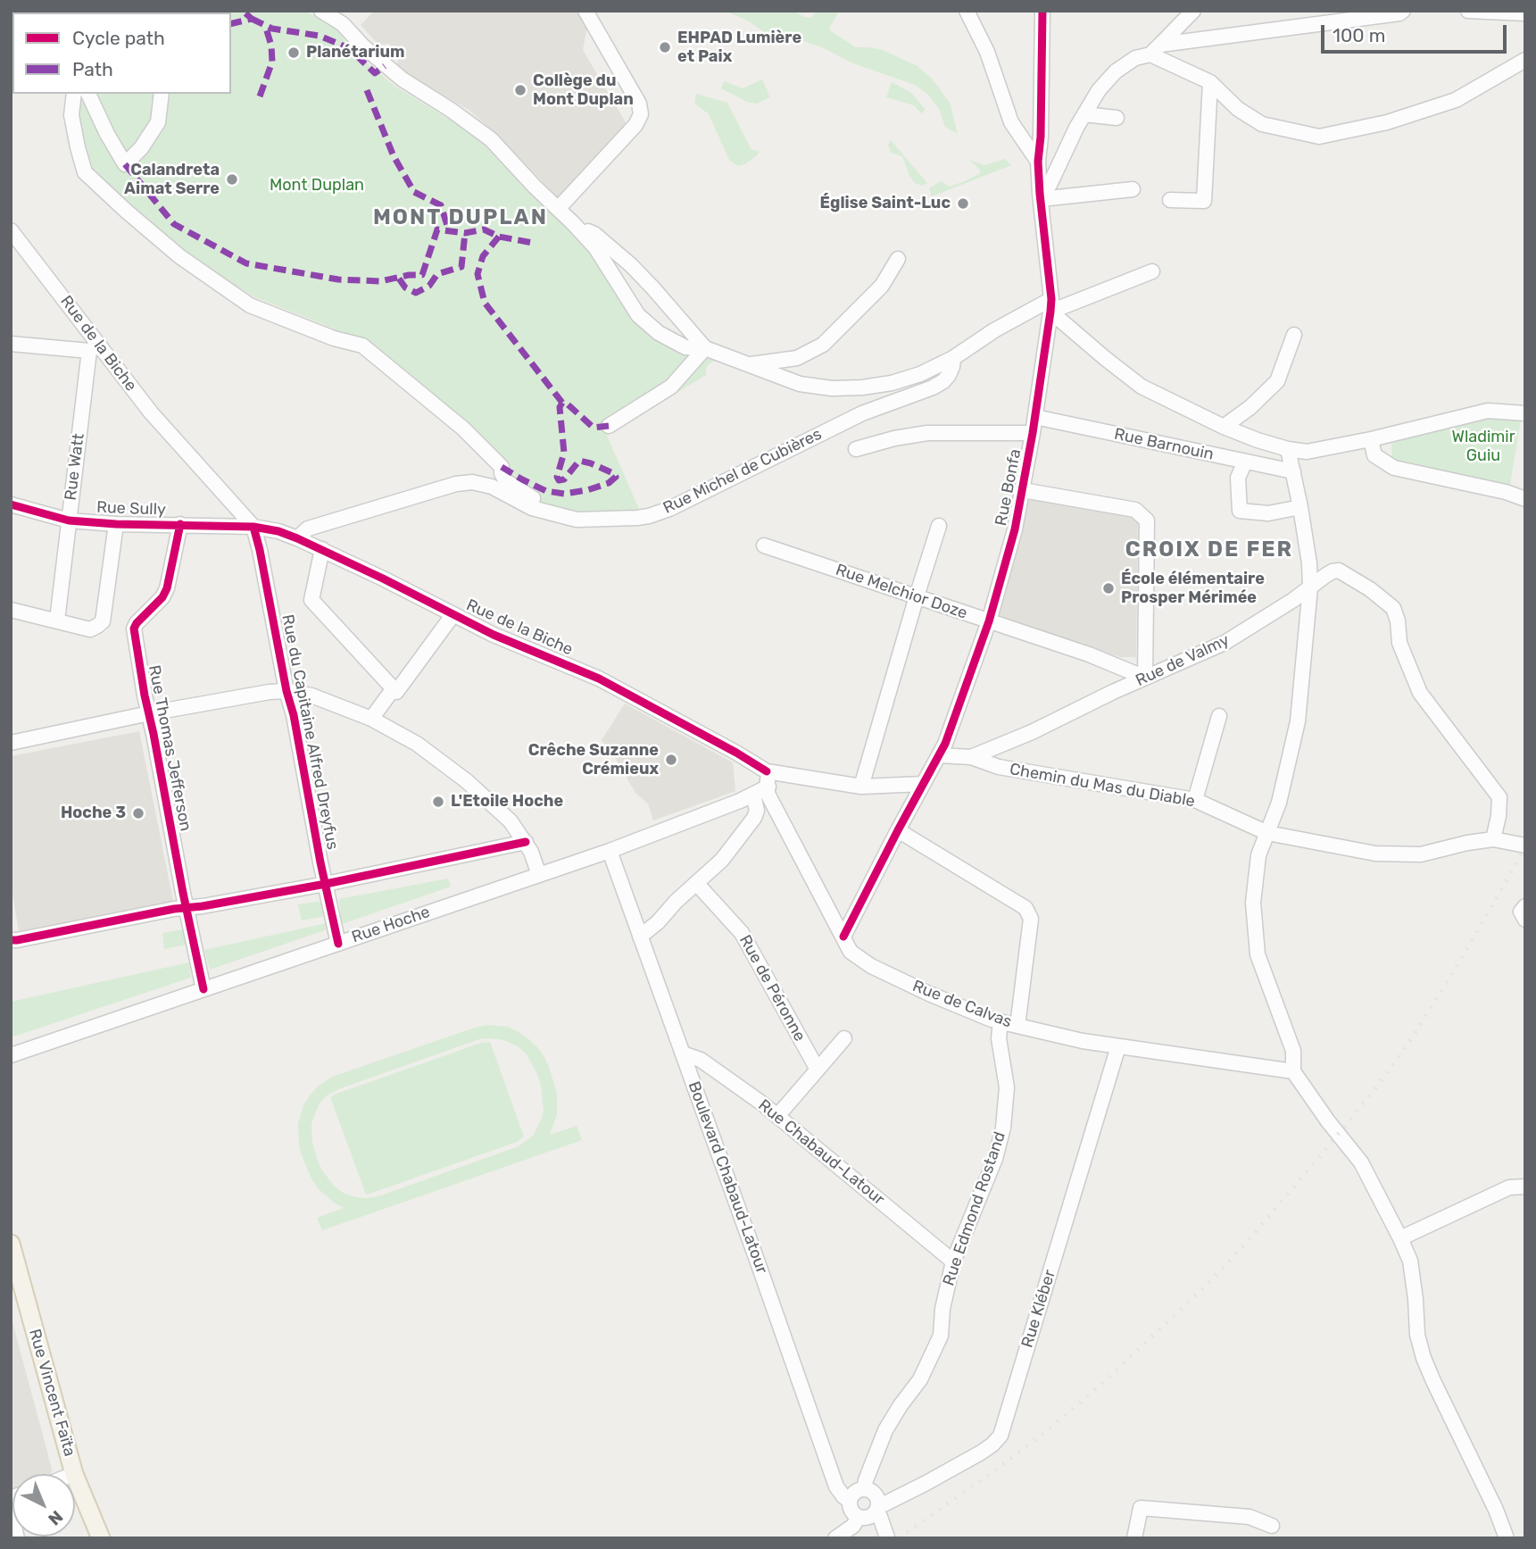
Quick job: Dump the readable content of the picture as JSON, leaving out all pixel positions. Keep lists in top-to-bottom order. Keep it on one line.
{"streets":{"main road":["Rue Vincent Faïta"],"street":["Rue de la Biche","Rue Barnouin","Rue Watt","Rue Michel de Cubières","Rue Bonfa","Rue Sully","Rue Melchior Doze","Rue de Valmy","Rue du Capitaine Alfred Dreyfus","Rue Thomas Jefferson","Chemin du Mas du Diable","Rue Hoche","Rue de Péronne","Rue de Calvas","Rue Chabaud-Latour","Boulevard Chabaud-Latour","Rue Edmond Rostand","Rue Kléber"]},"crossings":[["Rue de la Biche","Rue Watt"],["Rue de la Biche","Rue Michel de Cubières"],["Rue de la Biche","Rue Bonfa"],["Rue de la Biche","Rue Sully"],["Rue de la Biche","Rue du Capitaine Alfred Dreyfus"],["Rue Barnouin","Rue Bonfa"],["Rue Watt","Rue Sully"],["Rue Michel de Cubières","Rue Bonfa"],["Rue Bonfa","Rue Melchior Doze"],["Rue Bonfa","Rue de Valmy"],["Rue Bonfa","Rue de Calvas"],["Rue Sully","Rue du Capitaine Alfred Dreyfus"],["Rue Sully","Rue Thomas Jefferson"],["Rue Melchior Doze","Rue de Valmy"],["Rue de Valmy","Chemin du Mas du Diable"],["Rue du Capitaine Alfred Dreyfus","Rue Hoche"],["Rue Thomas Jefferson","Rue Hoche"],["Rue Hoche","Rue de Calvas"],["Rue Hoche","Boulevard Chabaud-Latour"],["Rue de Calvas","Rue Edmond Rostand"],["Rue de Calvas","Rue Kléber"],["Rue Chabaud-Latour","Boulevard Chabaud-Latour"],["Rue Chabaud-Latour","Rue Edmond Rostand"],["Boulevard Chabaud-Latour","Rue Edmond Rostand"],["Boulevard Chabaud-Latour","Rue Kléber"],["Rue Edmond Rostand","Rue Kléber"]],"districts":["MONT DUPLAN","CROIX DE FER"],"parks":["Mont Duplan","Wladimir Guiu"],"places":["EHPAD Lumière et Paix","Planétarium","Collège du Mont Duplan","Calandreta Aimat Serre","Église Saint-Luc","École élémentaire Prosper Mérimée","Crêche Suzanne Crémieux","L'Etoile Hoche","Hoche 3"],"legend":["Cycle path","Path"],"scale_bar":"100 m","north":"bottom right"}
